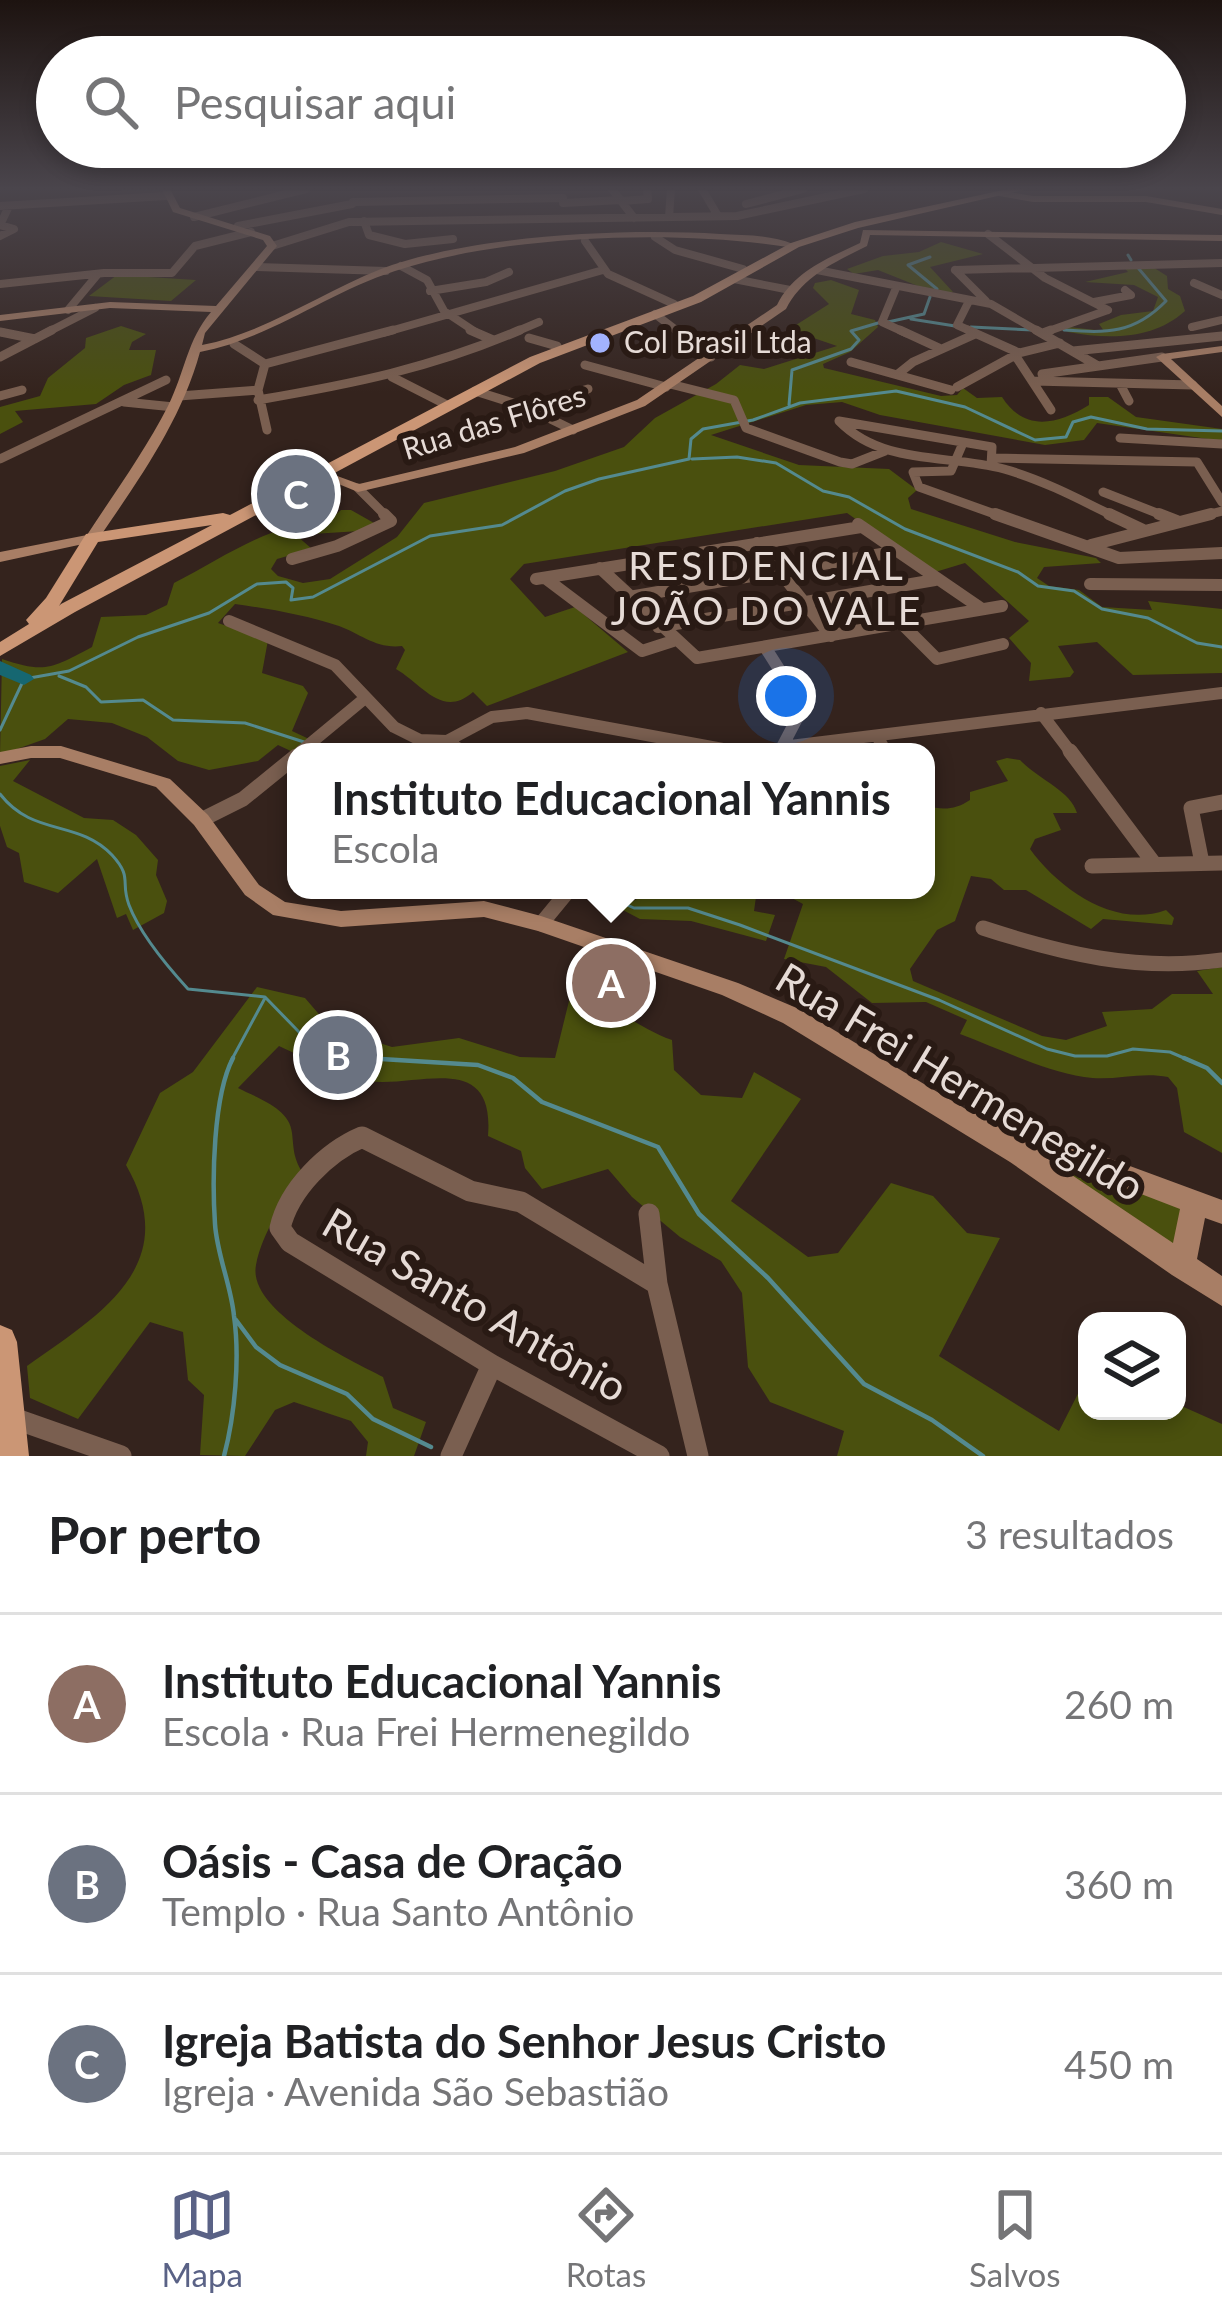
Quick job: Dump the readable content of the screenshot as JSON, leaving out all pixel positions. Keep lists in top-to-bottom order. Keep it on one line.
{"streets":{"street":["Rua das Flôres","Rua Frei Hermenegildo","Rua Santo Antônio"]},"districts":["RESIDENCIAL JOÃO DO VALE"],"places":["Col Brasil Ltda"],"page":{"search":"Pesquisar aqui","pins":["C","A","B"],"popup":["Instituto Educacional Yannis","Escola"],"heading":["Por perto","3 resultados"],"list":[{"mark":"A","name":"Instituto Educacional Yannis","note":"Escola · Rua Frei Hermenegildo","value":"260 m"},{"mark":"B","name":"Oásis - Casa de Oração","note":"Templo · Rua Santo Antônio","value":"360 m"},{"mark":"C","name":"Igreja Batista do Senhor Jesus Cristo","note":"Igreja · Avenida São Sebastião","value":"450 m"}],"nav":["Mapa","Rotas","Salvos"]}}
